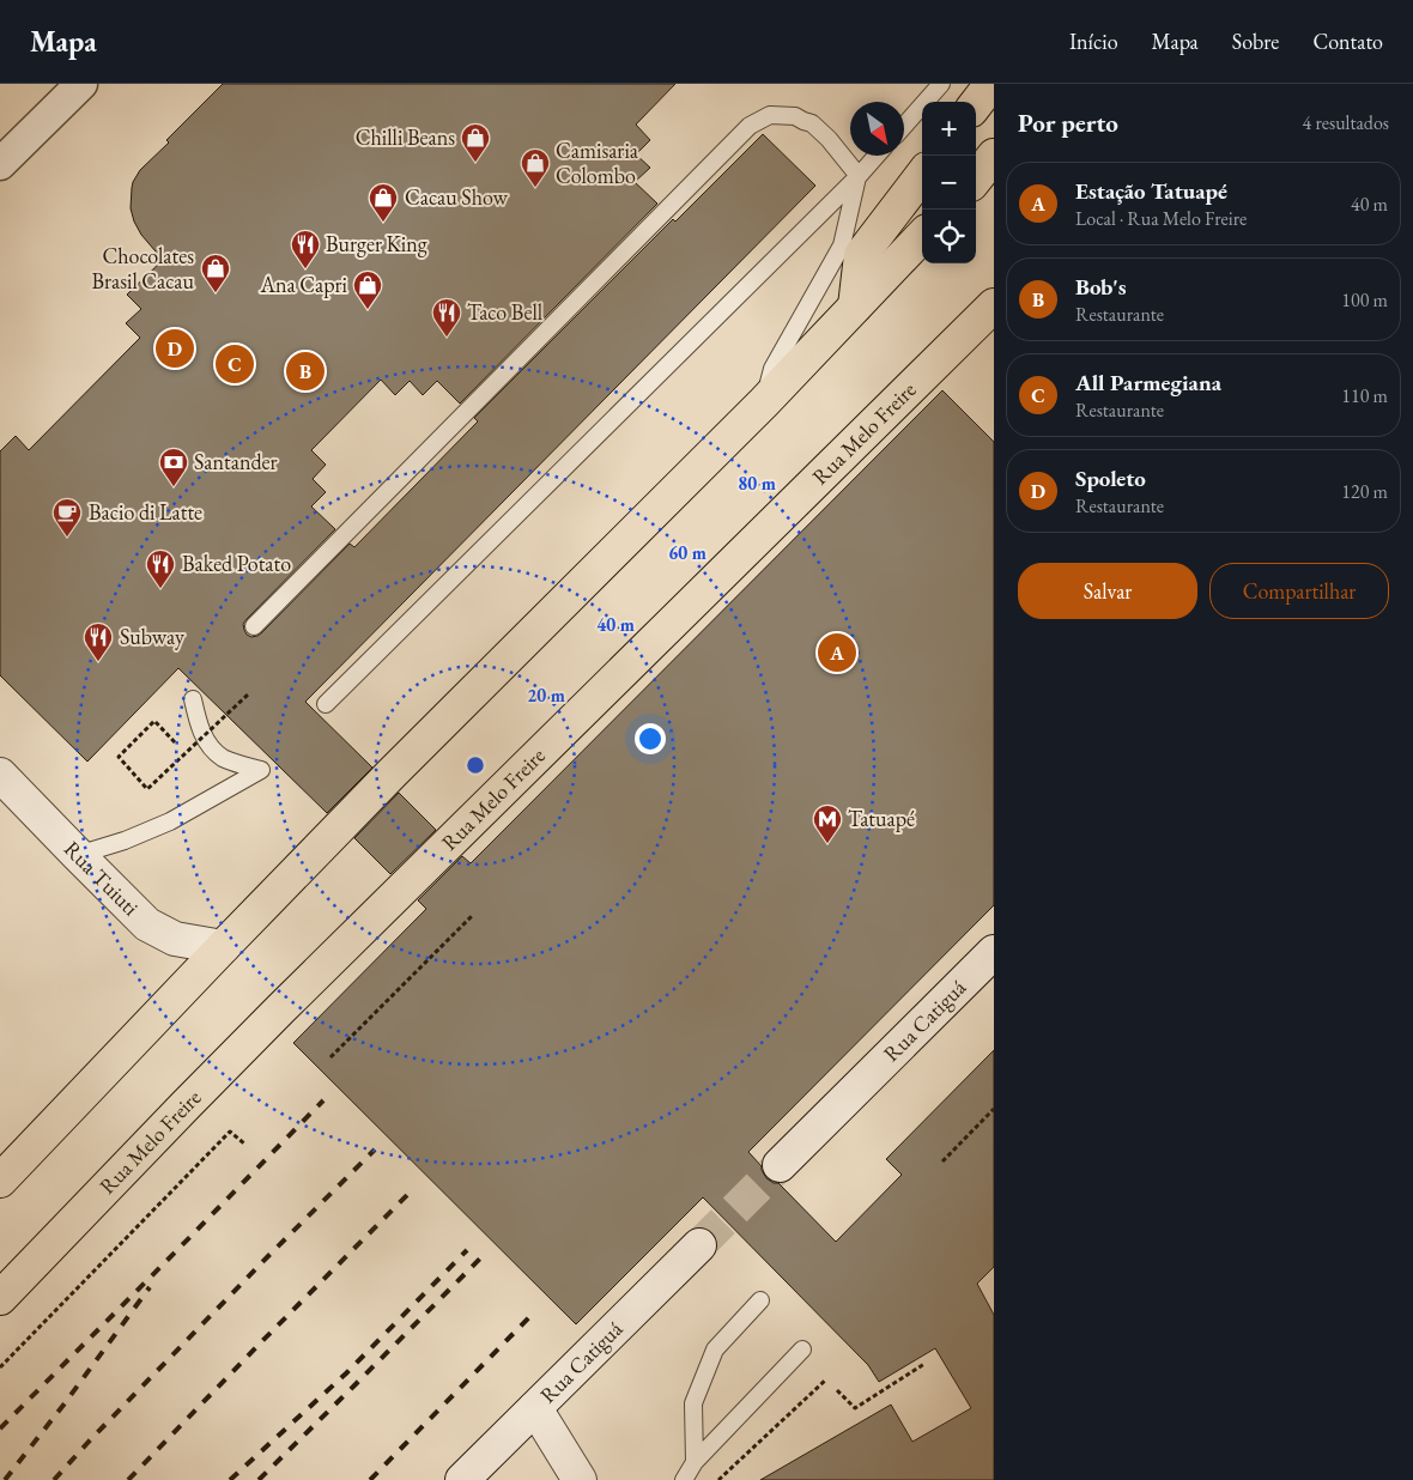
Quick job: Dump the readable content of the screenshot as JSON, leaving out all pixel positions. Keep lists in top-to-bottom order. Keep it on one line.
{"streets":{"highway":["Rua Melo Freire"],"main road":["Rua Tuiuti","Rua Catiguá"]},"places":{"shop":["Chilli Beans","Camisaria Colombo","Cacau Show","Chocolates Brasil Cacau","Ana Capri"],"restaurant":["Burger King","Taco Bell","Baked Potato","Subway"],"bank":["Santander"],"cafe":["Bacio di Latte"],"metro station":["Tatuapé"]},"north":"bottom right","page":{"header":"Mapa","nav":["Início","Mapa","Sobre","Contato"],"heading":["Por perto","4 resultados"],"map_buttons":["+","−"],"list":[{"mark":"A","name":"Estação Tatuapé","note":"Local · Rua Melo Freire","value":"40 m"},{"mark":"B","name":"Bob's","note":"Restaurante","value":"100 m"},{"mark":"C","name":"All Parmegiana","note":"Restaurante","value":"110 m"},{"mark":"D","name":"Spoleto","note":"Restaurante","value":"120 m"}],"pins":["D","C","B","A"],"buttons":["Salvar","Compartilhar"]},"rings":["80 m","60 m","40 m","20 m"]}
